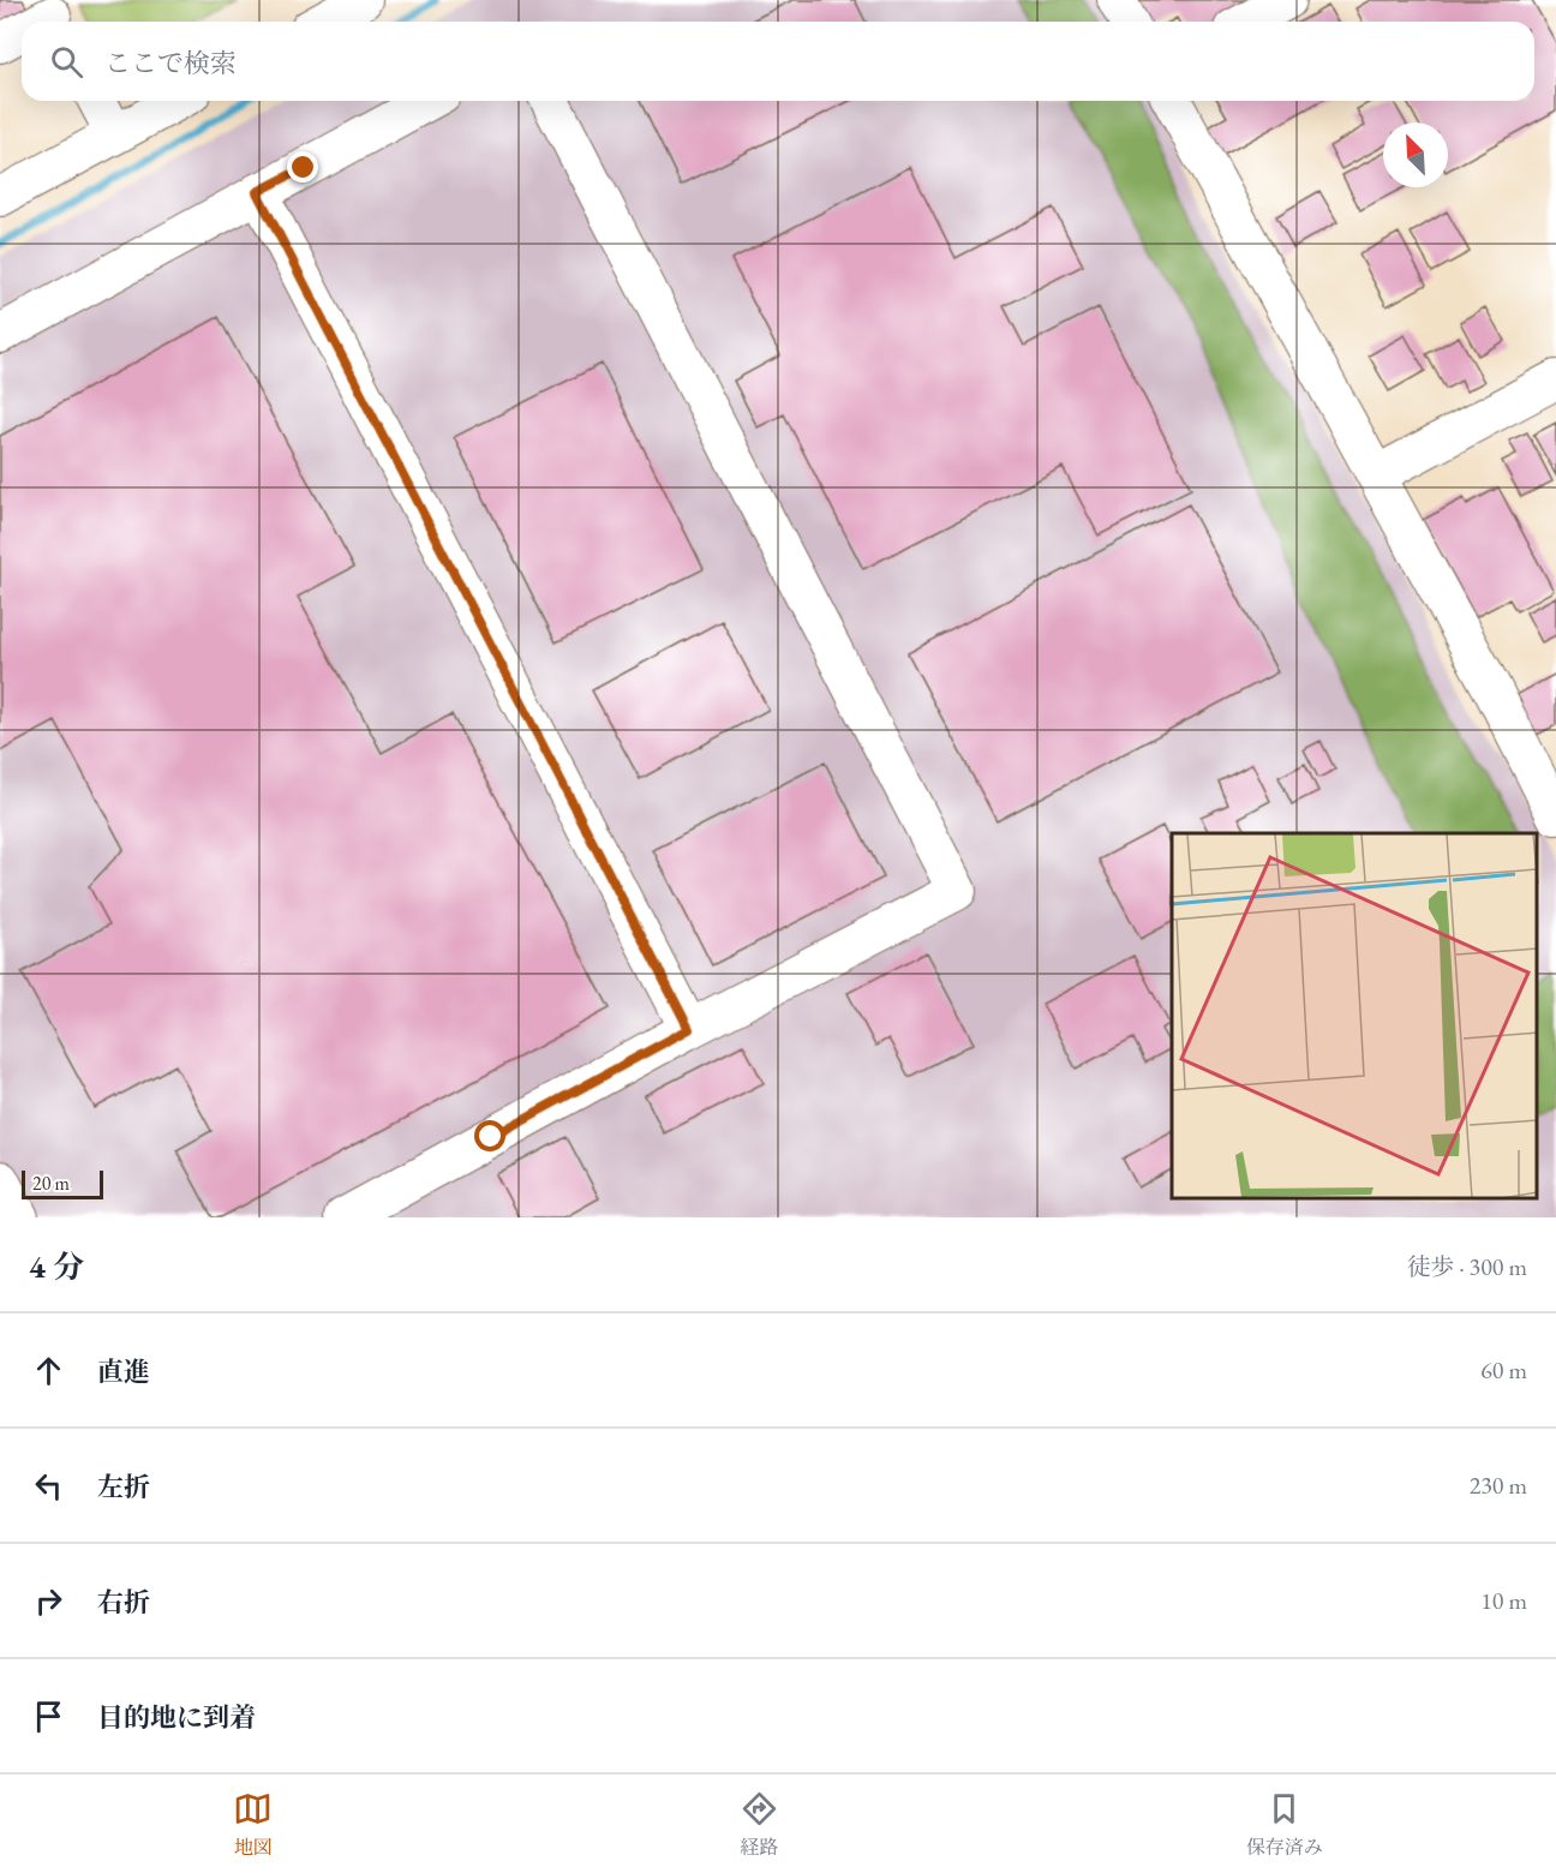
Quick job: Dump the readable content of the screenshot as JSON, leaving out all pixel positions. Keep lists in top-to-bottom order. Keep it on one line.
{"scale_bar":"20 m","north":"top left","page":{"search":"ここで検索","scale":"20 m","heading":["4 分","徒歩 · 300 m"],"list":[["直進","60 m"],["左折","230 m"],["右折","10 m"],"目的地に到着"],"nav":["地図","経路","保存済み"]}}
